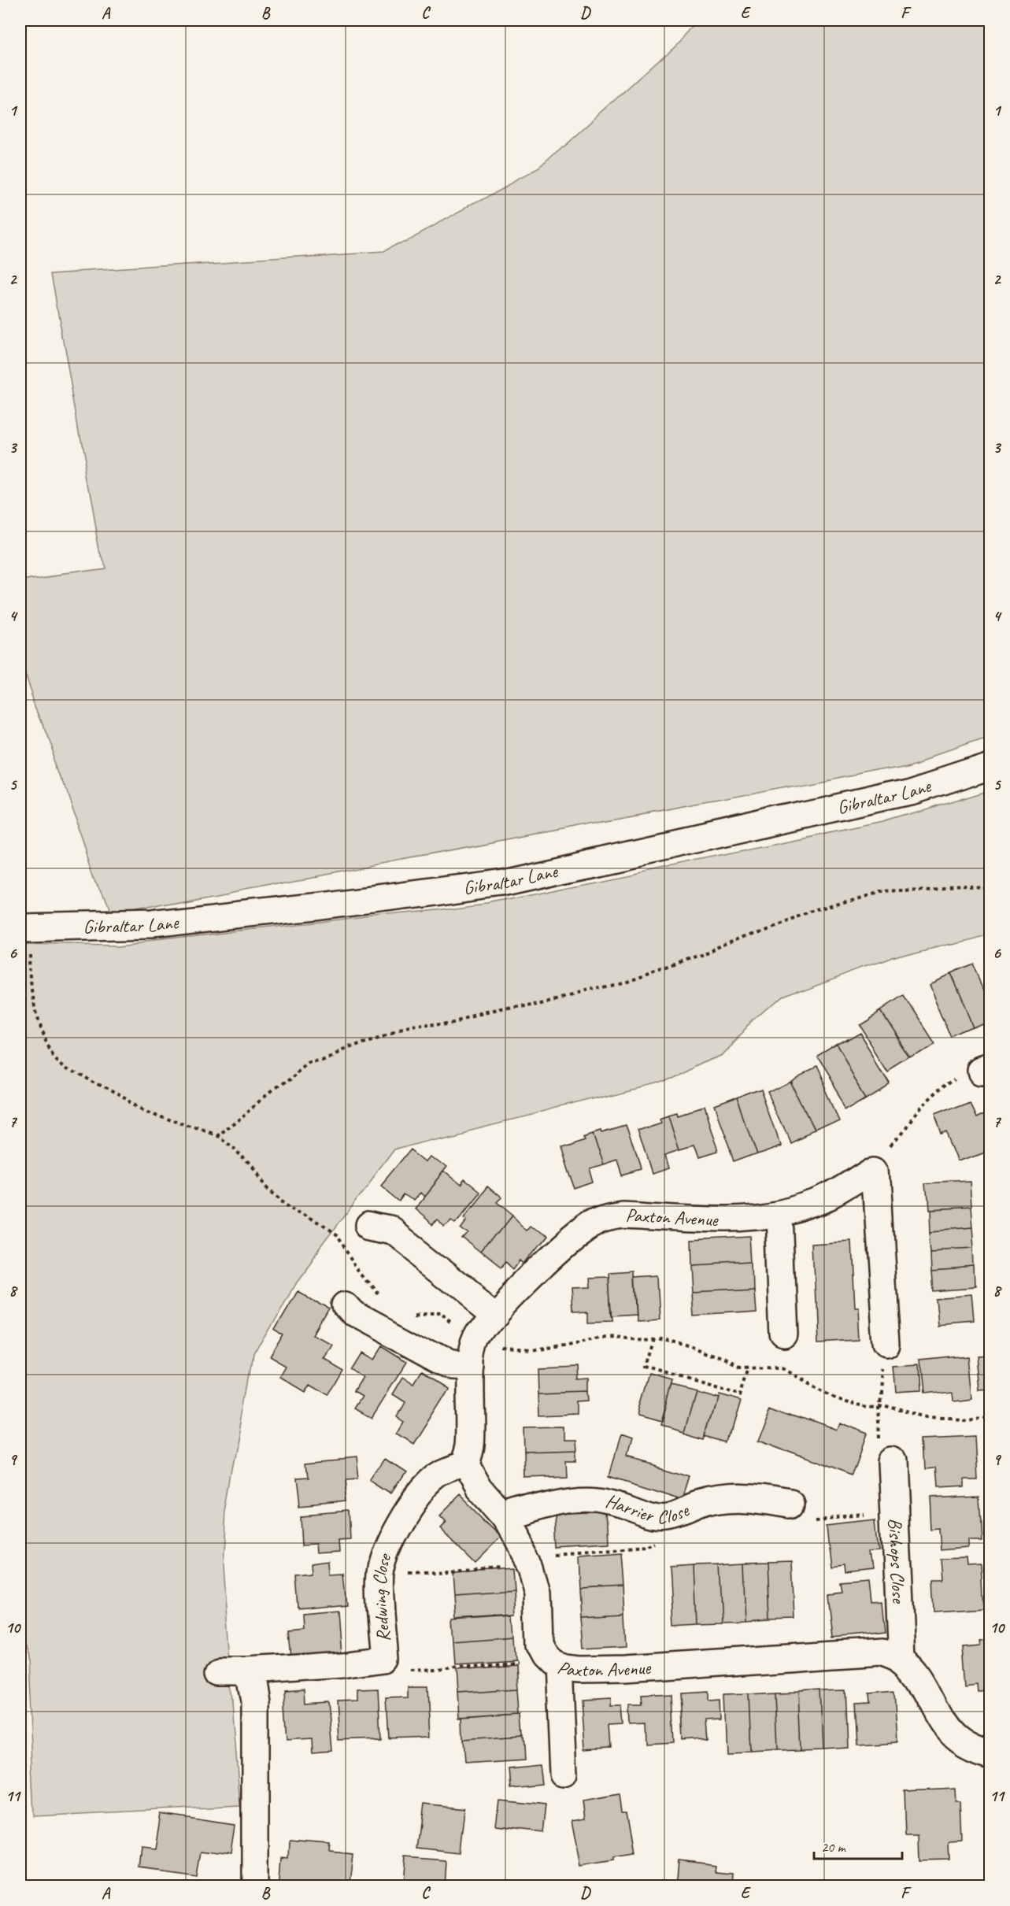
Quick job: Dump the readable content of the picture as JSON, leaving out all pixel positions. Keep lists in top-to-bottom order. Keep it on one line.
{"streets":{"street":["Gibraltar Lane","Paxton Avenue","Harrier Close","Bishops Close","Redwing Close"]},"crossings":[["Paxton Avenue","Harrier Close"],["Paxton Avenue","Bishops Close"],["Paxton Avenue","Redwing Close"]],"scale_bar":"20 m","grid":{"columns":["A","B","C","D","E","F"],"rows":["1","2","3","4","5","6","7","8","9","10","11"]}}
